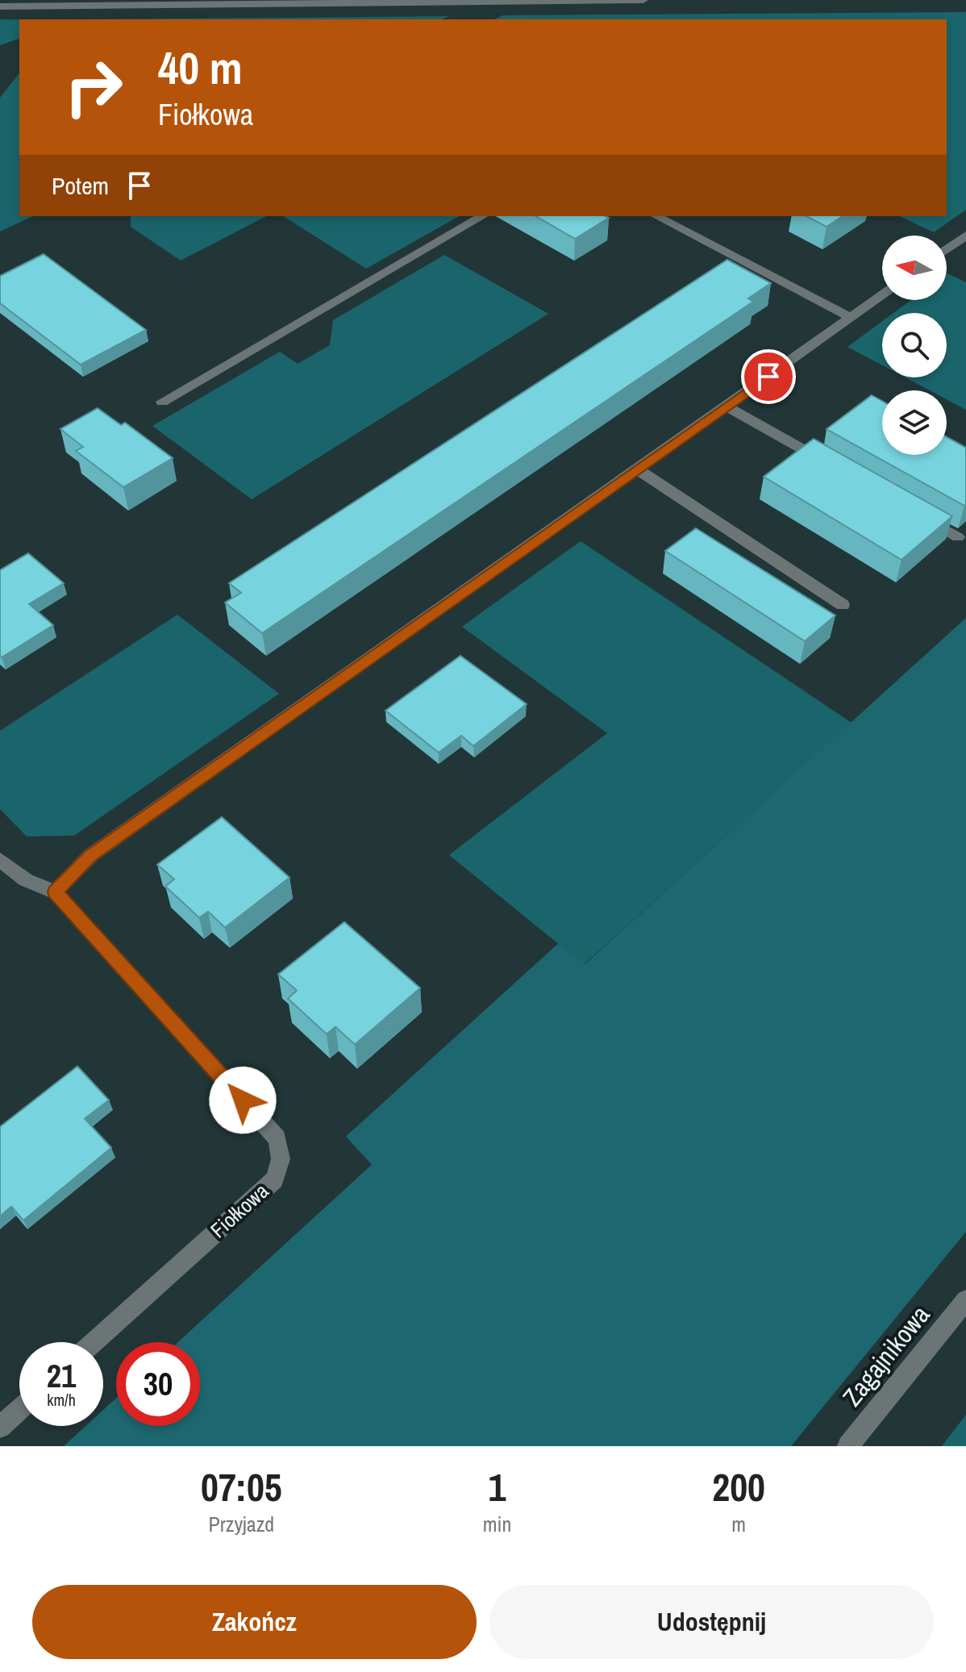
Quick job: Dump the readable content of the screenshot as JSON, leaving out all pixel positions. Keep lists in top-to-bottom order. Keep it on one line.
{"streets":{"street":["Fiołkowa","Zagajnikowa"]},"north":"left","page":{"turn":["40 m","Fiołkowa"],"then":"Potem","speed":"21 km/h","limit":"30","eta":["07:05","Przyjazd","1","min","200","m"],"buttons":["Zakończ","Udostępnij"]}}
